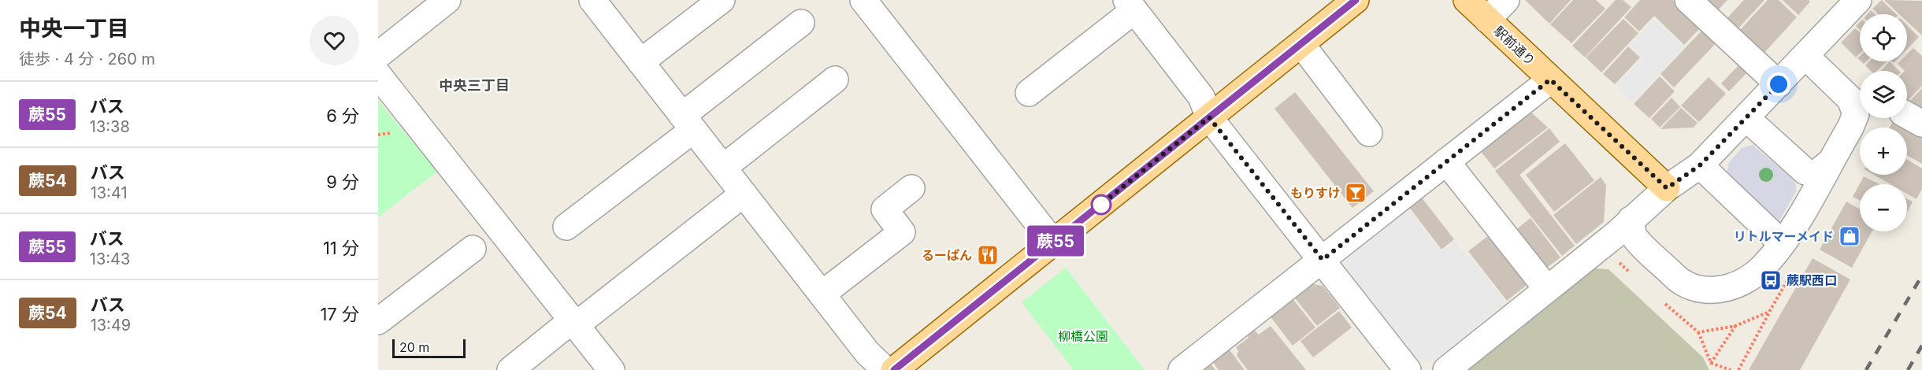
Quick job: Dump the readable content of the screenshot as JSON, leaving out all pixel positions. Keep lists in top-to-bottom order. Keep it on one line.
{"streets":{"main road":["駅前通り"]},"districts":["中央三丁目"],"parks":["柳橋公園"],"places":{"bar":["もりすけ"],"shop":["リトルマーメイド"],"restaurant":["るーぱん"],"bus stop":["蕨駅西口"]},"lines":["bus line 蕨55"],"scale_bar":"20 m","page":{"heading":["中央一丁目","徒歩 · 4 分 · 260 m"],"on_map":"蕨55","map_buttons":["+","−"],"list":[{"mark":"蕨55","name":"バス","note":"13:38","value":"6 分"},{"mark":"蕨54","name":"バス","note":"13:41","value":"9 分"},{"mark":"蕨55","name":"バス","note":"13:43","value":"11 分"},{"mark":"蕨54","name":"バス","note":"13:49","value":"17 分"}],"scale":"20 m"}}
